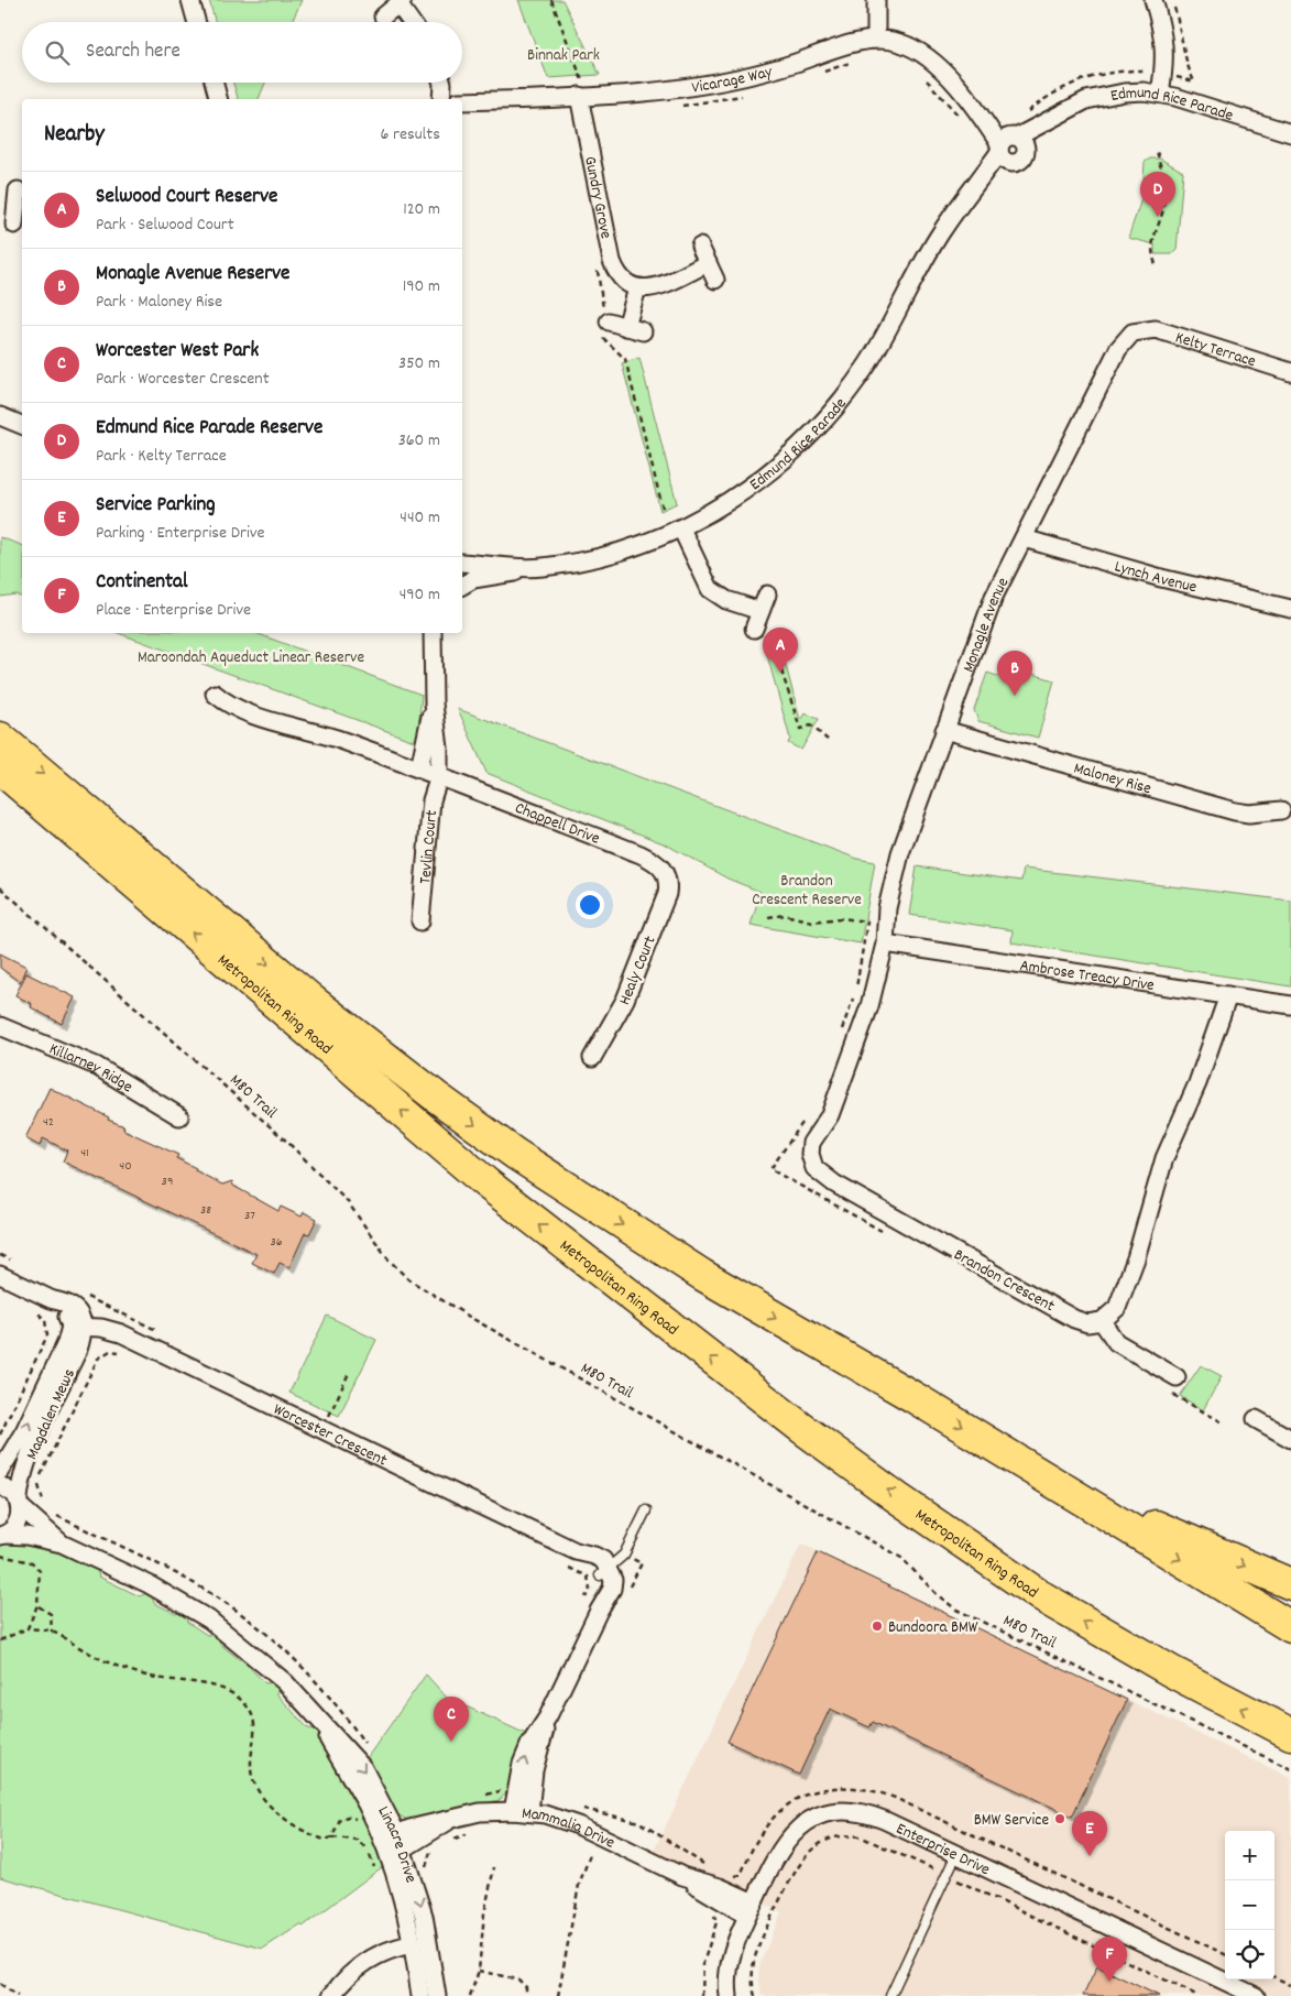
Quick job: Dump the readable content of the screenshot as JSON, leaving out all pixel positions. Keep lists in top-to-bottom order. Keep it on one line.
{"streets":{"highway":["Metropolitan Ring Road"],"street":["Vicarage Way","Edmund Rice Parade","Gundry Grove","Kelty Terrace","Lynch Avenue","Monagle Avenue","Maloney Rise","Chappell Drive","Tevlin Court","Healy Court","Ambrose Treacy Drive","Killarney Ridge","Brandon Crescent","Magdalen Mews","Worcester Crescent","Mammalia Drive","Linacre Drive","Enterprise Drive"],"path":["M80 Trail"]},"crossings":[["Vicarage Way","Edmund Rice Parade"],["Vicarage Way","Gundry Grove"],["Kelty Terrace","Monagle Avenue"],["Lynch Avenue","Monagle Avenue"],["Monagle Avenue","Maloney Rise"],["Monagle Avenue","Ambrose Treacy Drive"],["Monagle Avenue","Brandon Crescent"],["Chappell Drive","Tevlin Court"],["Chappell Drive","Healy Court"],["Ambrose Treacy Drive","Brandon Crescent"],["Magdalen Mews","Worcester Crescent"],["Magdalen Mews","Linacre Drive"],["Mammalia Drive","Linacre Drive"],["Mammalia Drive","Enterprise Drive"]],"parks":["Binnak Park","Maroondah Aqueduct Linear Reserve","Brandon Crescent Reserve"],"places":["Bundoora BMW","BMW Service"],"house_numbers":["42","41","40","39","38","37","36"],"page":{"search":"Search here","heading":["Nearby","6 results"],"list":[{"mark":"A","name":"Selwood Court Reserve","note":"Park · Selwood Court","value":"120 m"},{"mark":"B","name":"Monagle Avenue Reserve","note":"Park · Maloney Rise","value":"190 m"},{"mark":"C","name":"Worcester West Park","note":"Park · Worcester Crescent","value":"350 m"},{"mark":"D","name":"Edmund Rice Parade Reserve","note":"Park · Kelty Terrace","value":"360 m"},{"mark":"E","name":"Service Parking","note":"Parking · Enterprise Drive","value":"440 m"},{"mark":"F","name":"Continental","note":"Place · Enterprise Drive","value":"490 m"}],"pins":["D","A","B","C","E","F"],"map_buttons":["+","−"]}}
